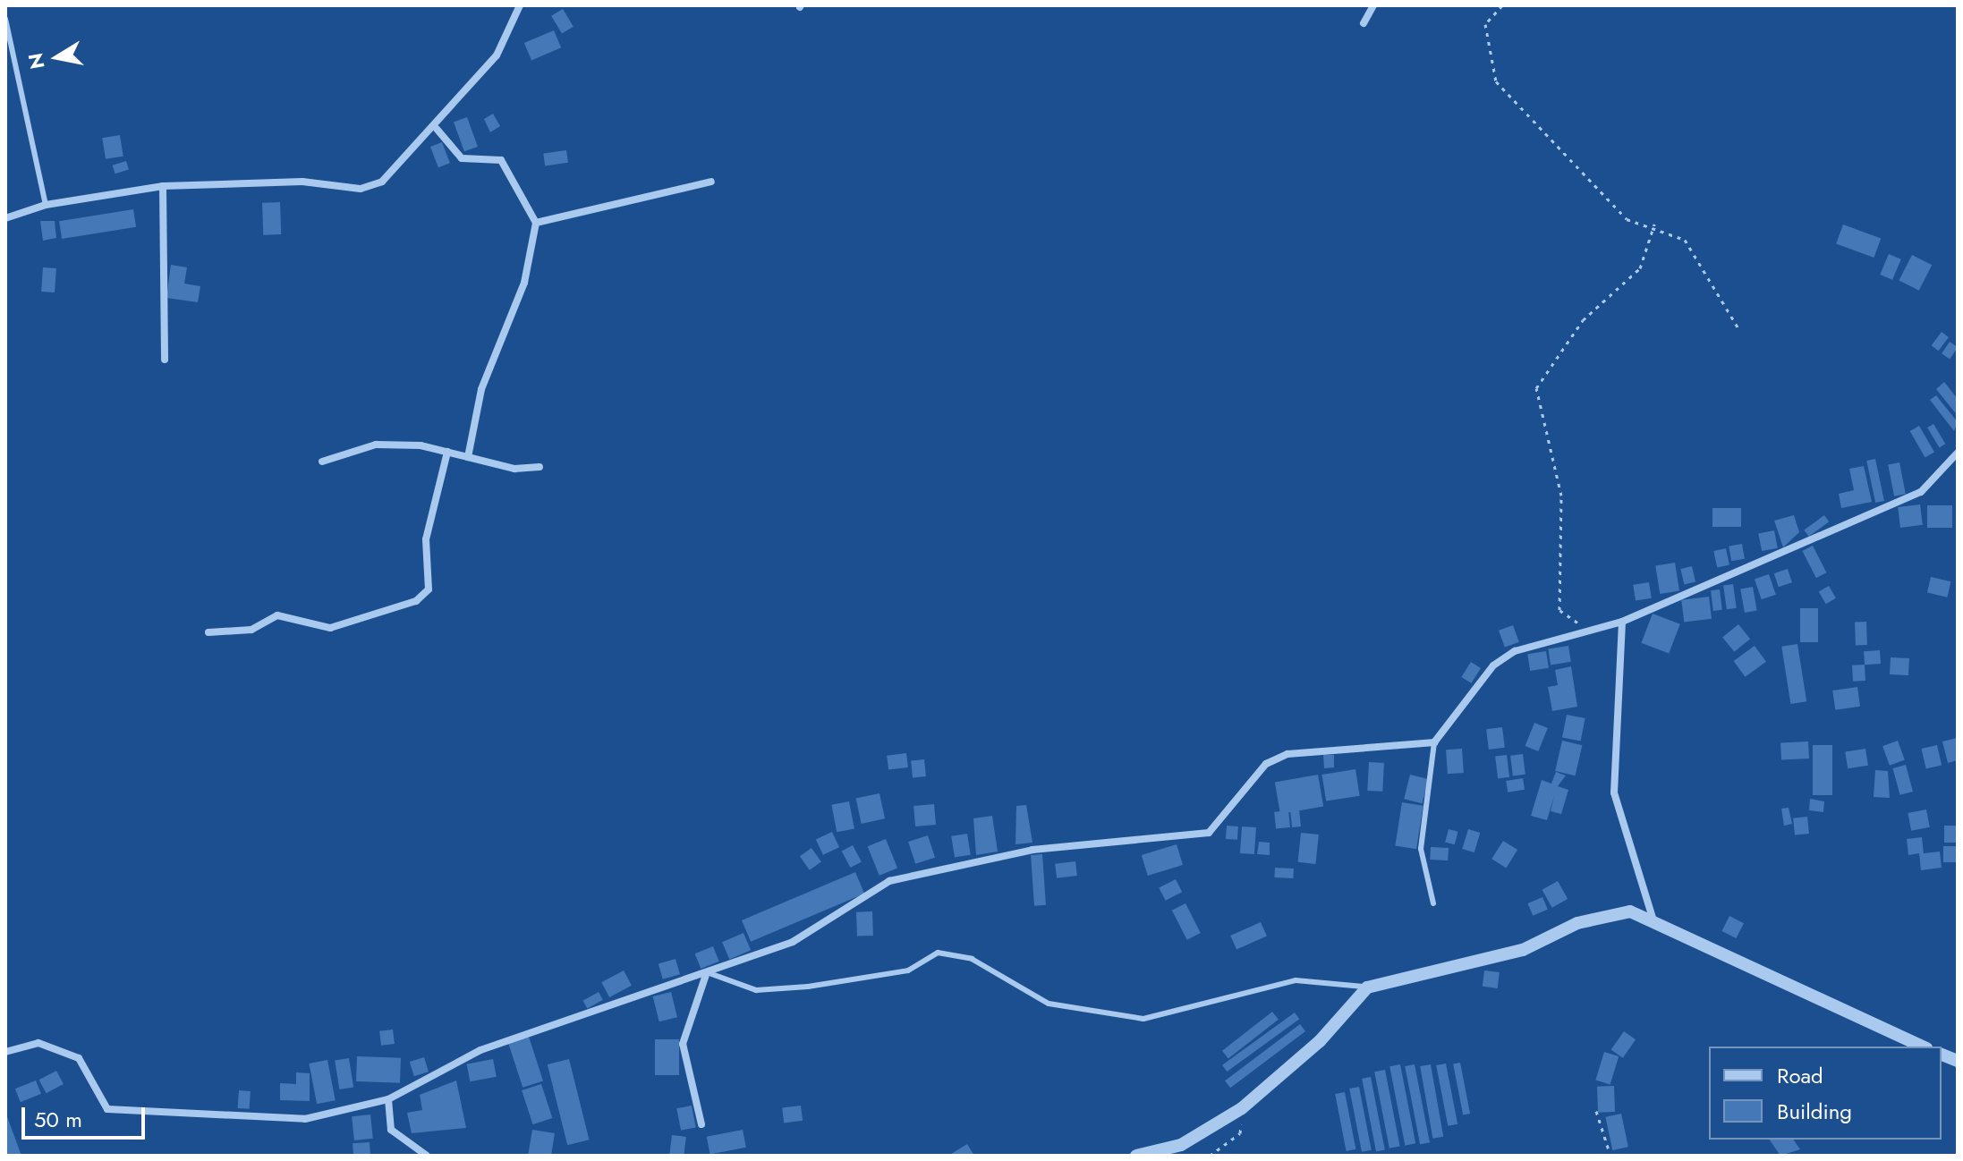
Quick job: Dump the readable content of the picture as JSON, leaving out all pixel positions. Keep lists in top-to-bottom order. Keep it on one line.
{"legend":["Road","Building"],"scale_bar":"50 m","north":"left"}
